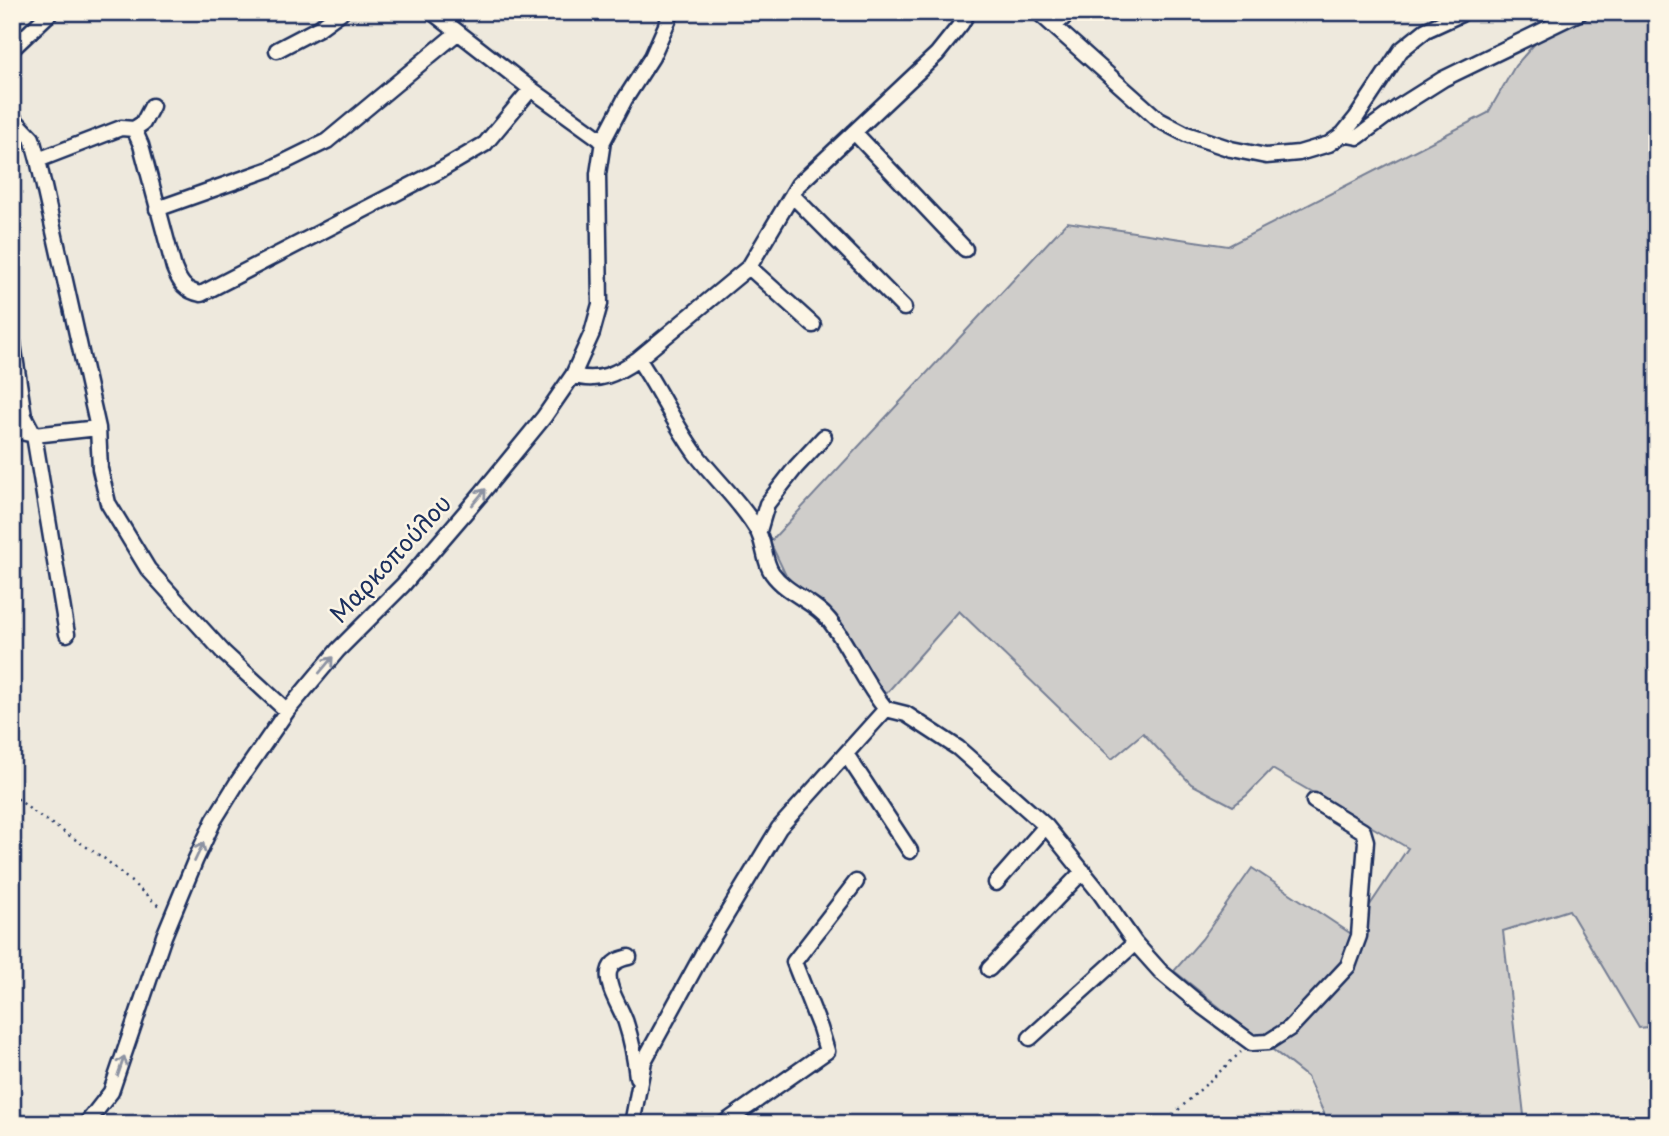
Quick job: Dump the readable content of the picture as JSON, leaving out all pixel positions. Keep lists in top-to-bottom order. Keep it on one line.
{"streets":{"street":["Μαρκοπούλου"]},"one_way":["Μαρκοπούλου"]}
